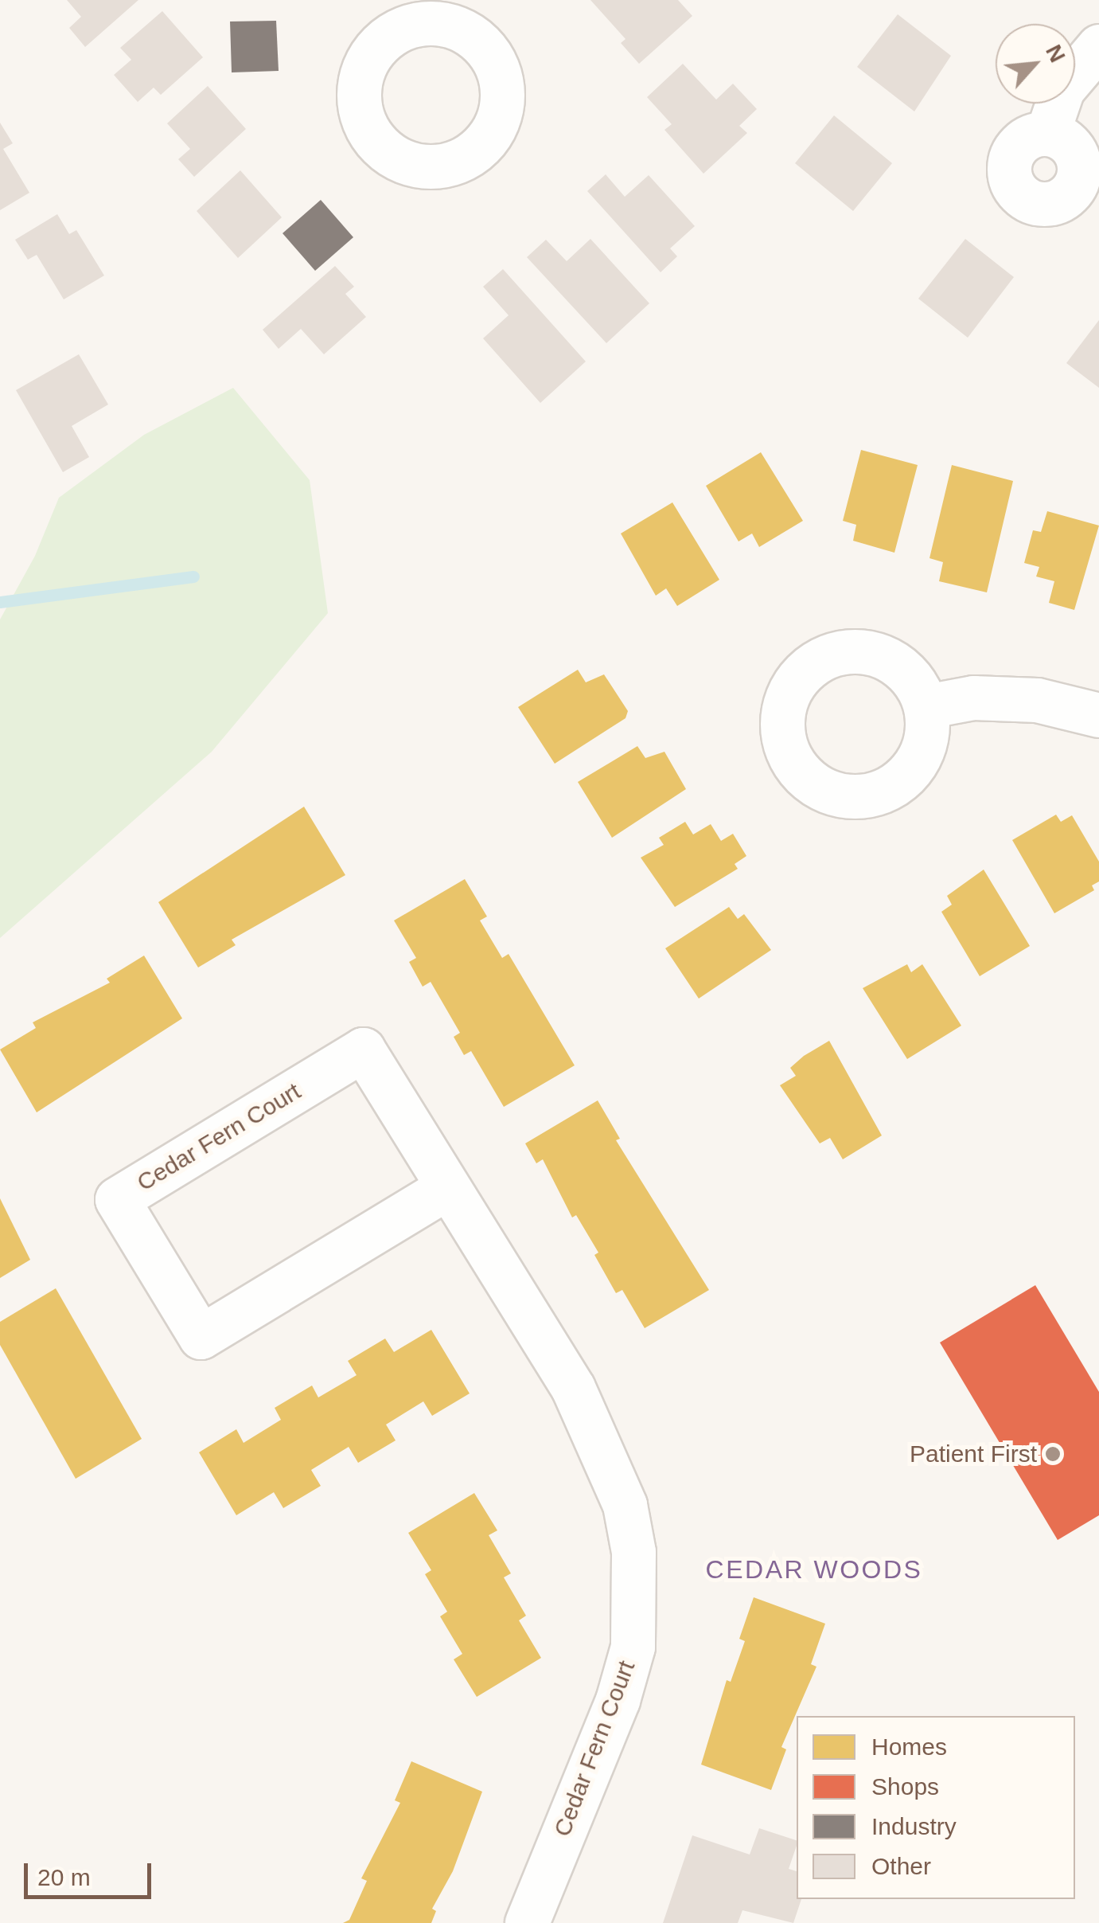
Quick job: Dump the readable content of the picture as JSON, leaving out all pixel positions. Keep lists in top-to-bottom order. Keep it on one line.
{"streets":{"street":["Cedar Fern Court"]},"districts":["CEDAR WOODS"],"places":["Patient First"],"legend":["Homes","Shops","Industry","Other"],"scale_bar":"20 m","north":"top right"}
